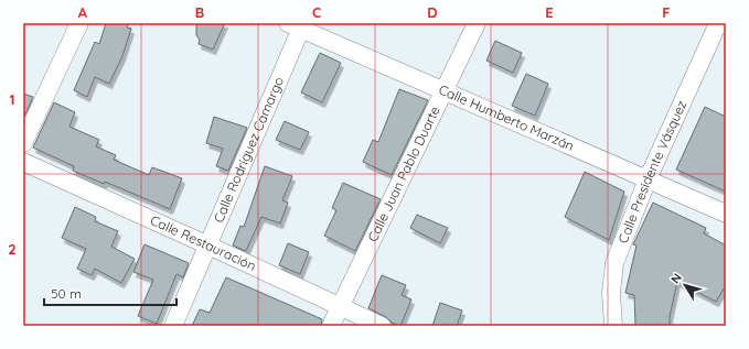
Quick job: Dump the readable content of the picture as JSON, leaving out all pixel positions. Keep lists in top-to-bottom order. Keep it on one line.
{"streets":{"street":["Calle Humberto Marzán","Calle Rodríguez Camargo","Calle Presidente Vásquez","Calle Juan Pablo Duarte","Calle Restauración"]},"crossings":[["Calle Humberto Marzán","Calle Rodríguez Camargo"],["Calle Humberto Marzán","Calle Presidente Vásquez"],["Calle Humberto Marzán","Calle Juan Pablo Duarte"],["Calle Rodríguez Camargo","Calle Restauración"],["Calle Juan Pablo Duarte","Calle Restauración"]],"scale_bar":"50 m","north":"top left","grid":{"columns":["A","B","C","D","E","F"],"rows":["1","2"]}}
